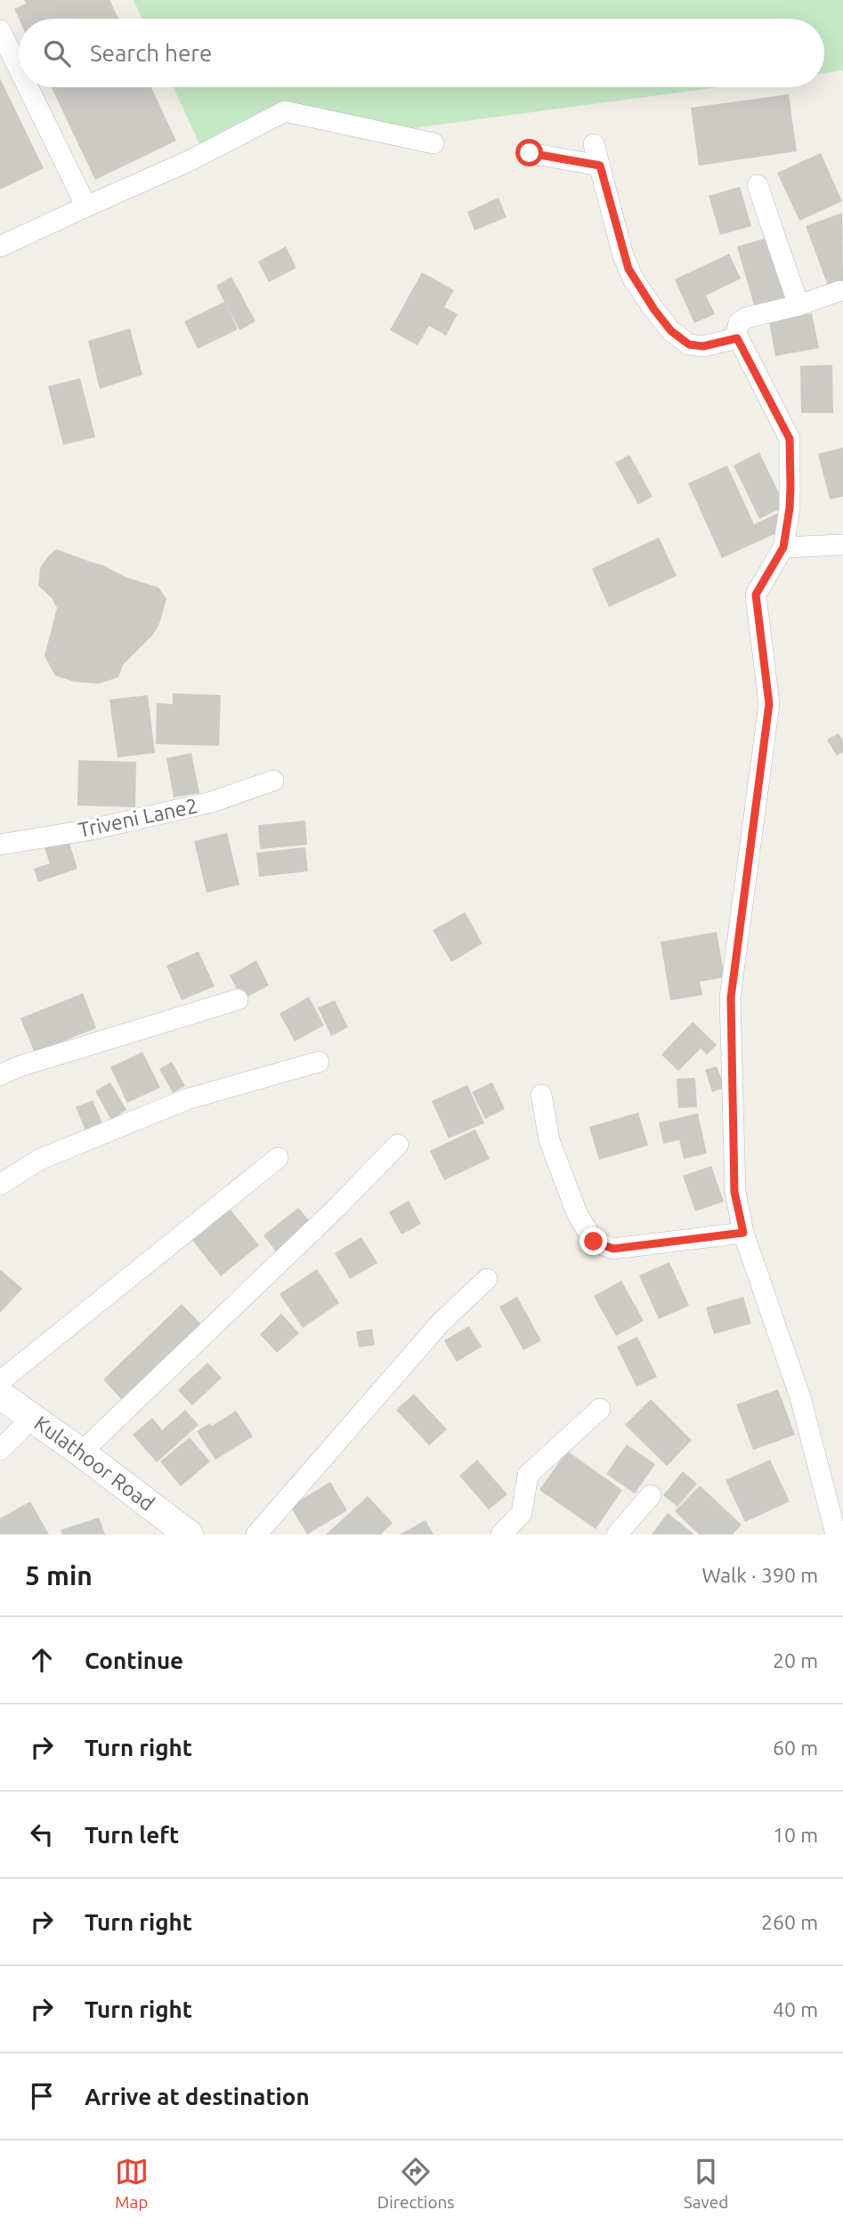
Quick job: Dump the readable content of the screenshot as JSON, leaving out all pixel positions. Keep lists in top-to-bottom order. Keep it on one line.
{"streets":{"main road":["Kulathoor Road"],"street":["Triveni Lane2"]},"page":{"search":"Search here","heading":["5 min","Walk · 390 m"],"list":[["Continue","20 m"],["Turn right","60 m"],["Turn left","10 m"],["Turn right","260 m"],["Turn right","40 m"],"Arrive at destination"],"nav":["Map","Directions","Saved"]}}
